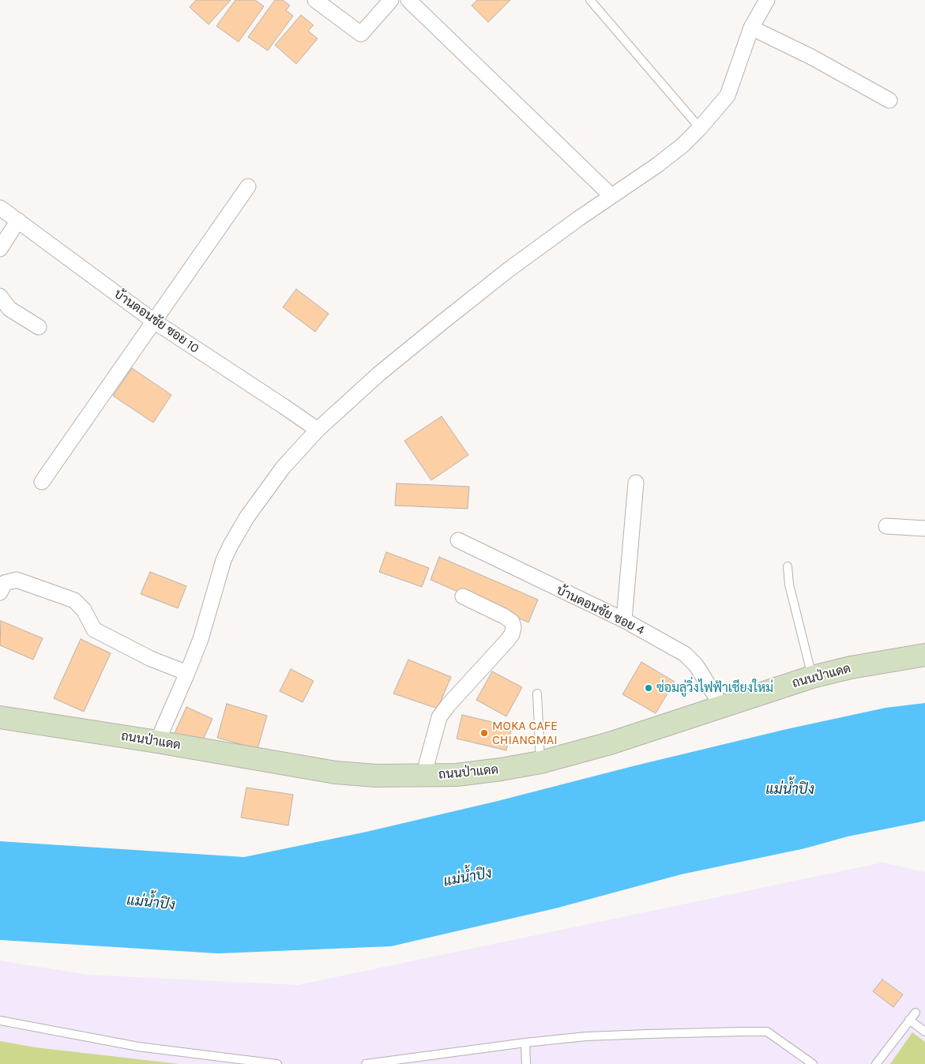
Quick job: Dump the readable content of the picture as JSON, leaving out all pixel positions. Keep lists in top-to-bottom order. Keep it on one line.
{"streets":{"street":["บ้านดอนชัย ซอย 10","บ้านดอนชัย ซอย 4","ถนนป่าแดด"]},"crossings":[["บ้านดอนชัย ซอย 4","ถนนป่าแดด"]],"water":["แม่น้ำปิง"],"places":["ซ่อมลู่วิ่งไฟฟ้าเชียงใหม่","MOKA CAFE CHIANGMAI"]}
